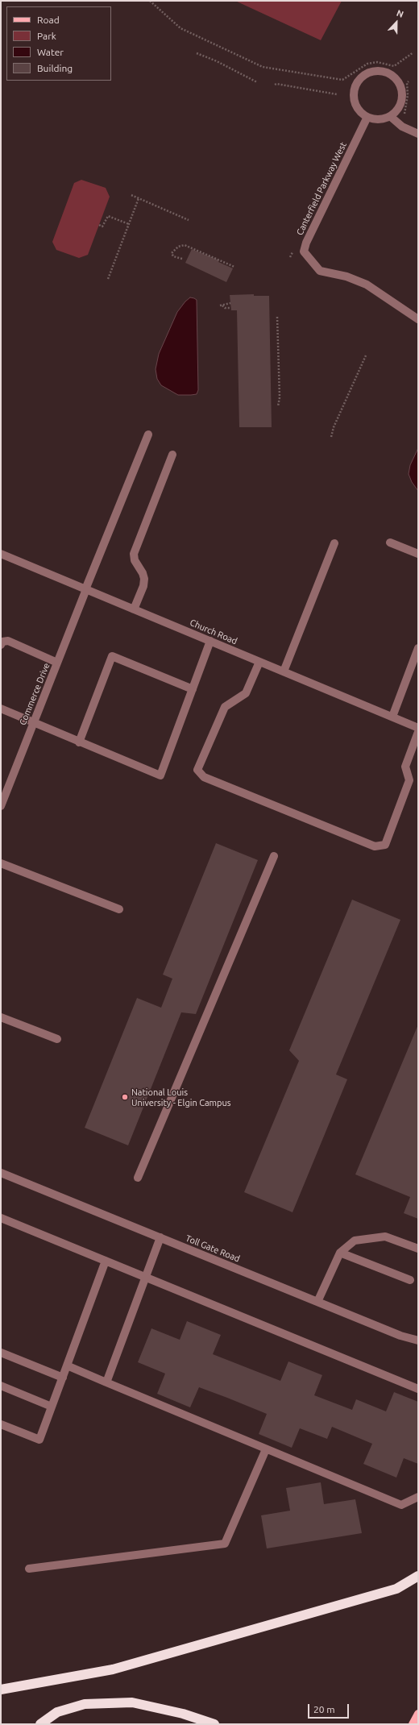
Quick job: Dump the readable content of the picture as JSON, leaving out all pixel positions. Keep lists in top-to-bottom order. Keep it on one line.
{"streets":{"street":["Canterfield Parkway West","Church Road","Commerce Drive","Toll Gate Road"]},"crossings":[["Church Road","Commerce Drive"]],"places":["National Louis University - Elgin Campus"],"legend":["Road","Park","Water","Building"],"scale_bar":"20 m","north":"top"}
